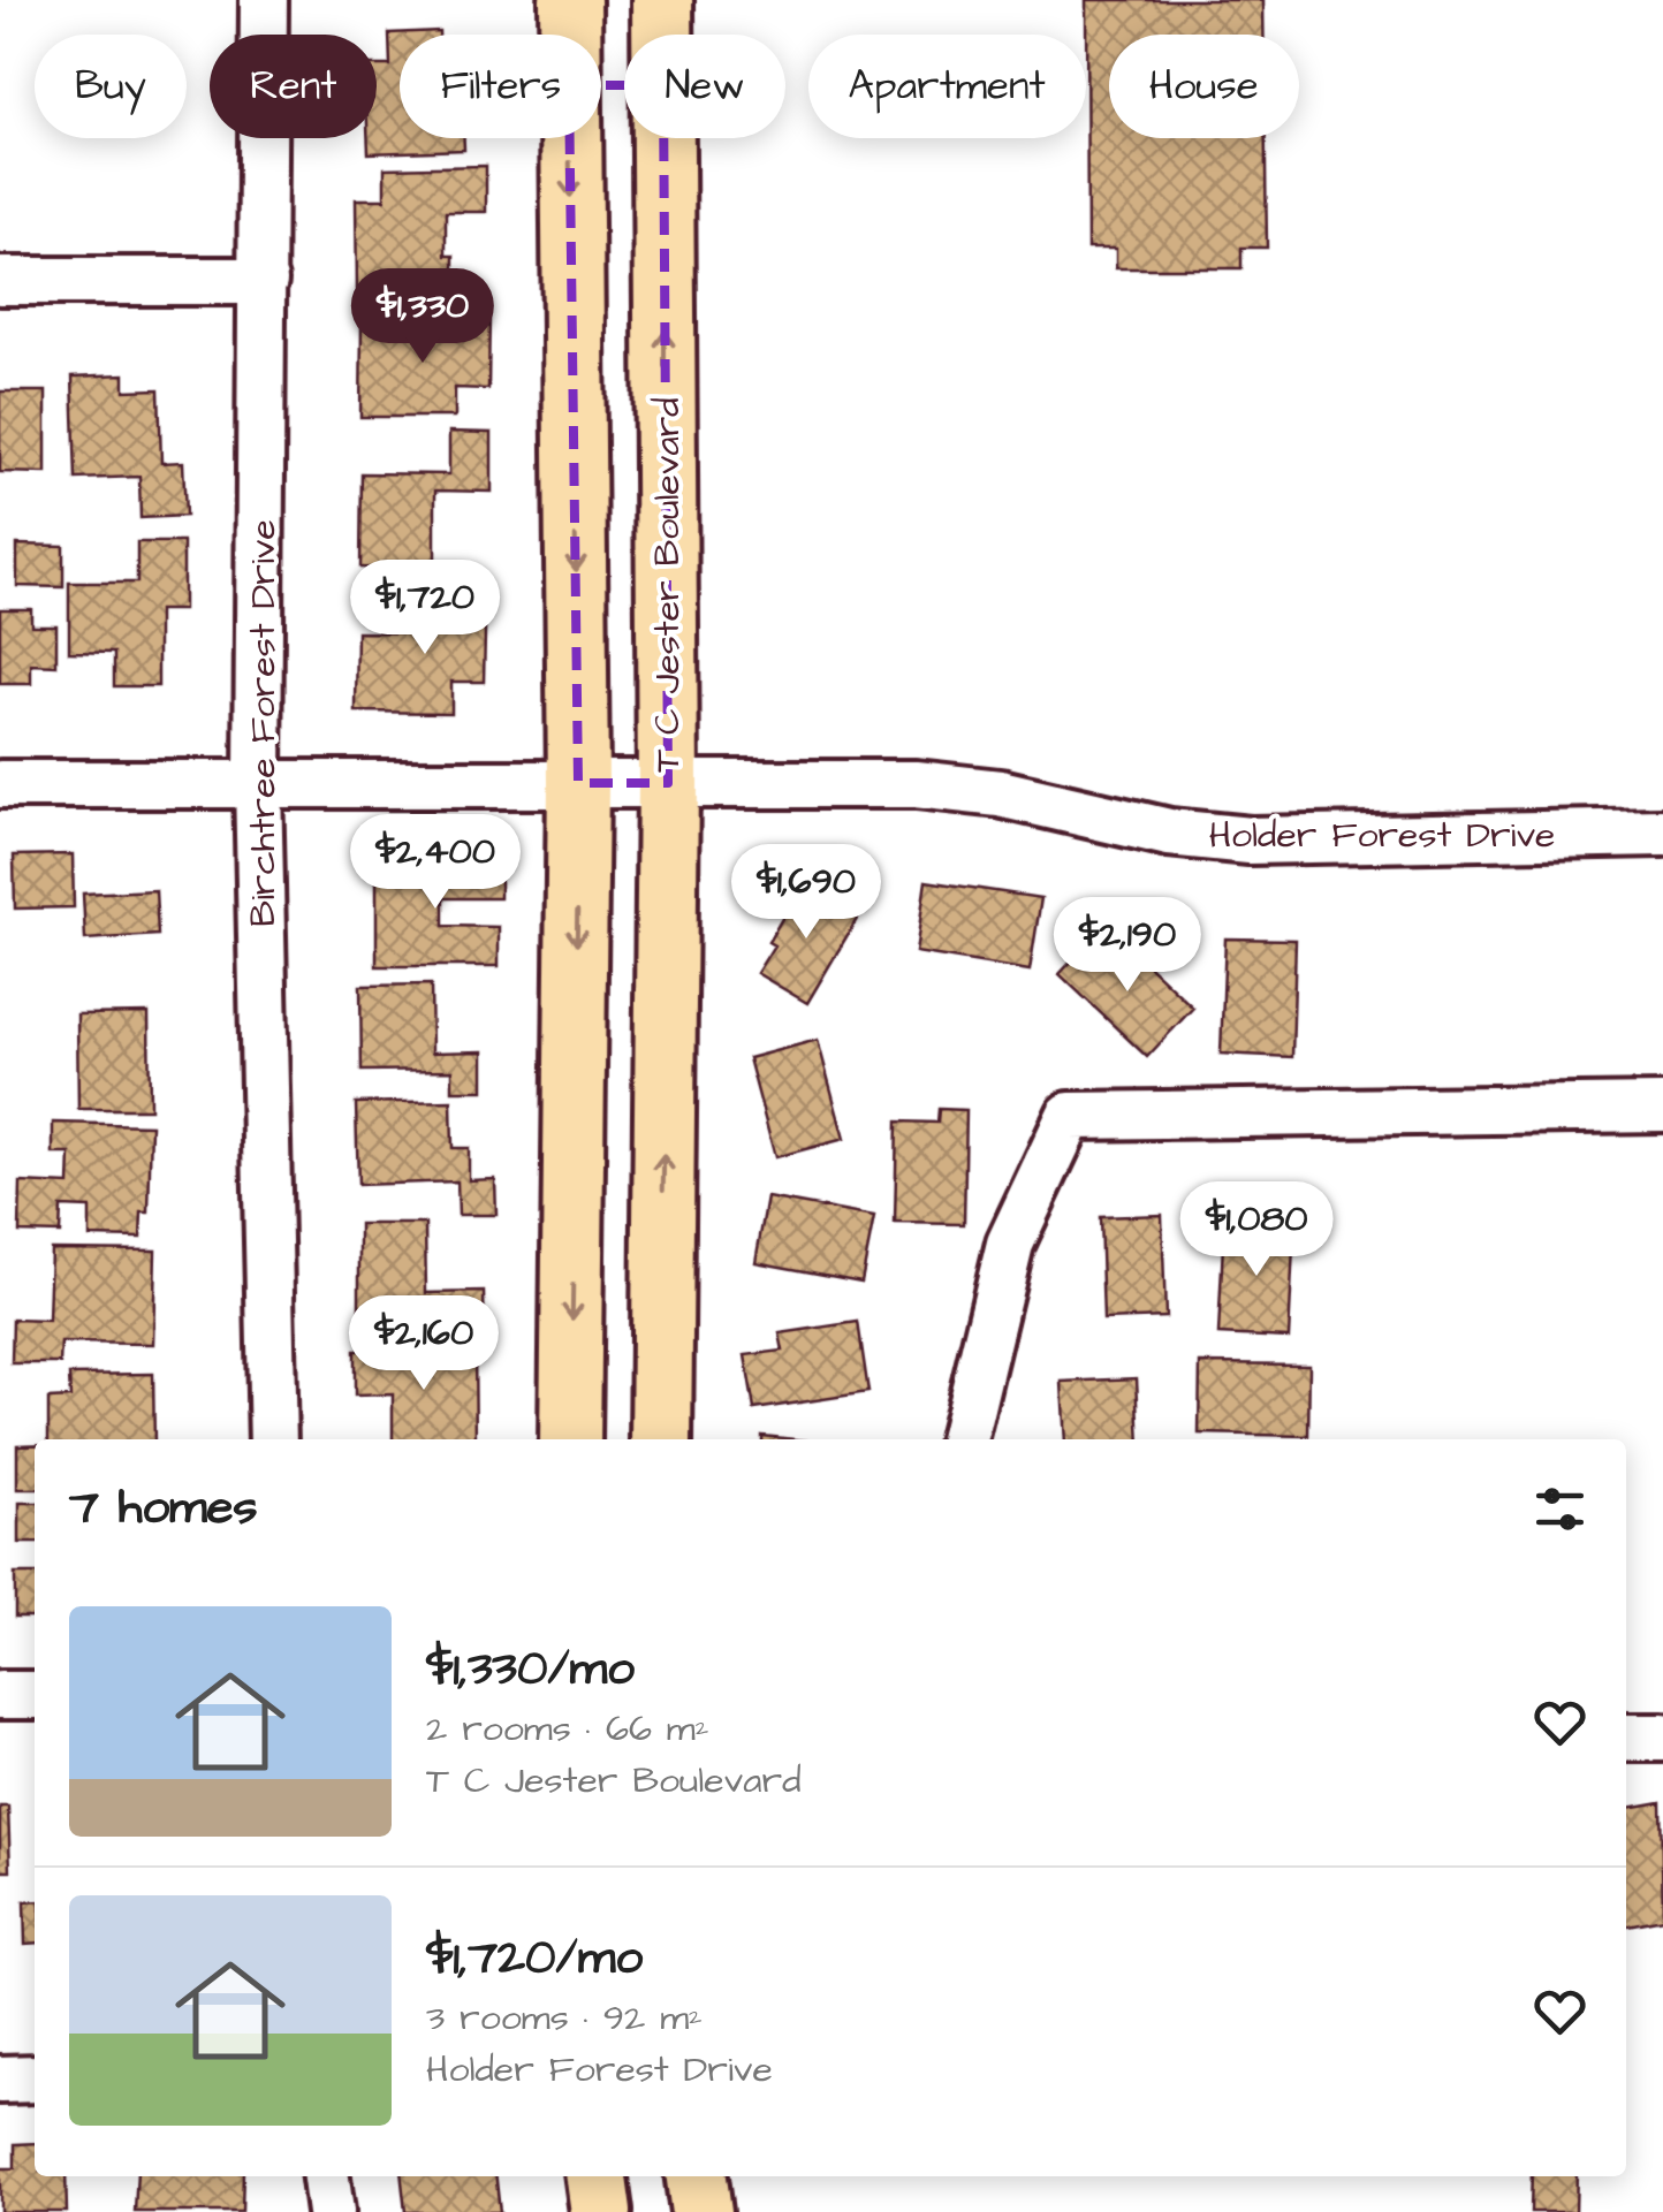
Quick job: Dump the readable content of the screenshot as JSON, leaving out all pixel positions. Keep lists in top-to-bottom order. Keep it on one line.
{"streets":{"main road":["T C Jester Boulevard"],"street":["Birchtree Forest Drive","Holder Forest Drive"]},"crossings":[["T C Jester Boulevard","Holder Forest Drive"],["Birchtree Forest Drive","Holder Forest Drive"]],"page":{"chip":["Buy","Rent","Filters","New","Apartment","House"],"price":["$1,330","$1,720","$2,400","$1,690","$2,190","$1,080","$2,160"],"heading":"7 homes","list":[{"name":"$1,330/mo","note":"2 rooms · 66 m² · T C Jester Boulevard"},{"name":"$1,720/mo","note":"3 rooms · 92 m² · Holder Forest Drive"}]}}
